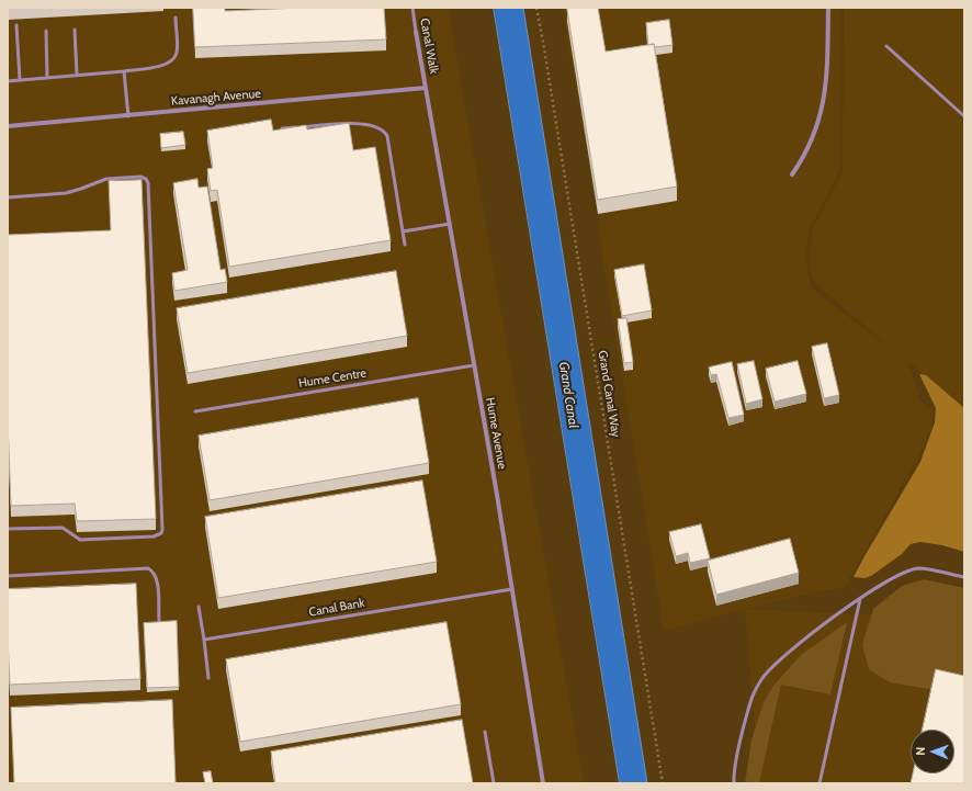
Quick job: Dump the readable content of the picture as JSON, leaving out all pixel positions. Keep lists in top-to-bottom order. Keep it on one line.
{"streets":{"street":["Canal Walk","Kavanagh Avenue","Hume Avenue"],"lane":["Hume Centre","Canal Bank"],"path":["Grand Canal Way"]},"crossings":[["Canal Walk","Kavanagh Avenue"],["Canal Walk","Hume Avenue"],["Kavanagh Avenue","Hume Avenue"],["Hume Centre","Hume Avenue"],["Hume Avenue","Canal Bank"]],"water":["Grand Canal"],"north":"left"}
